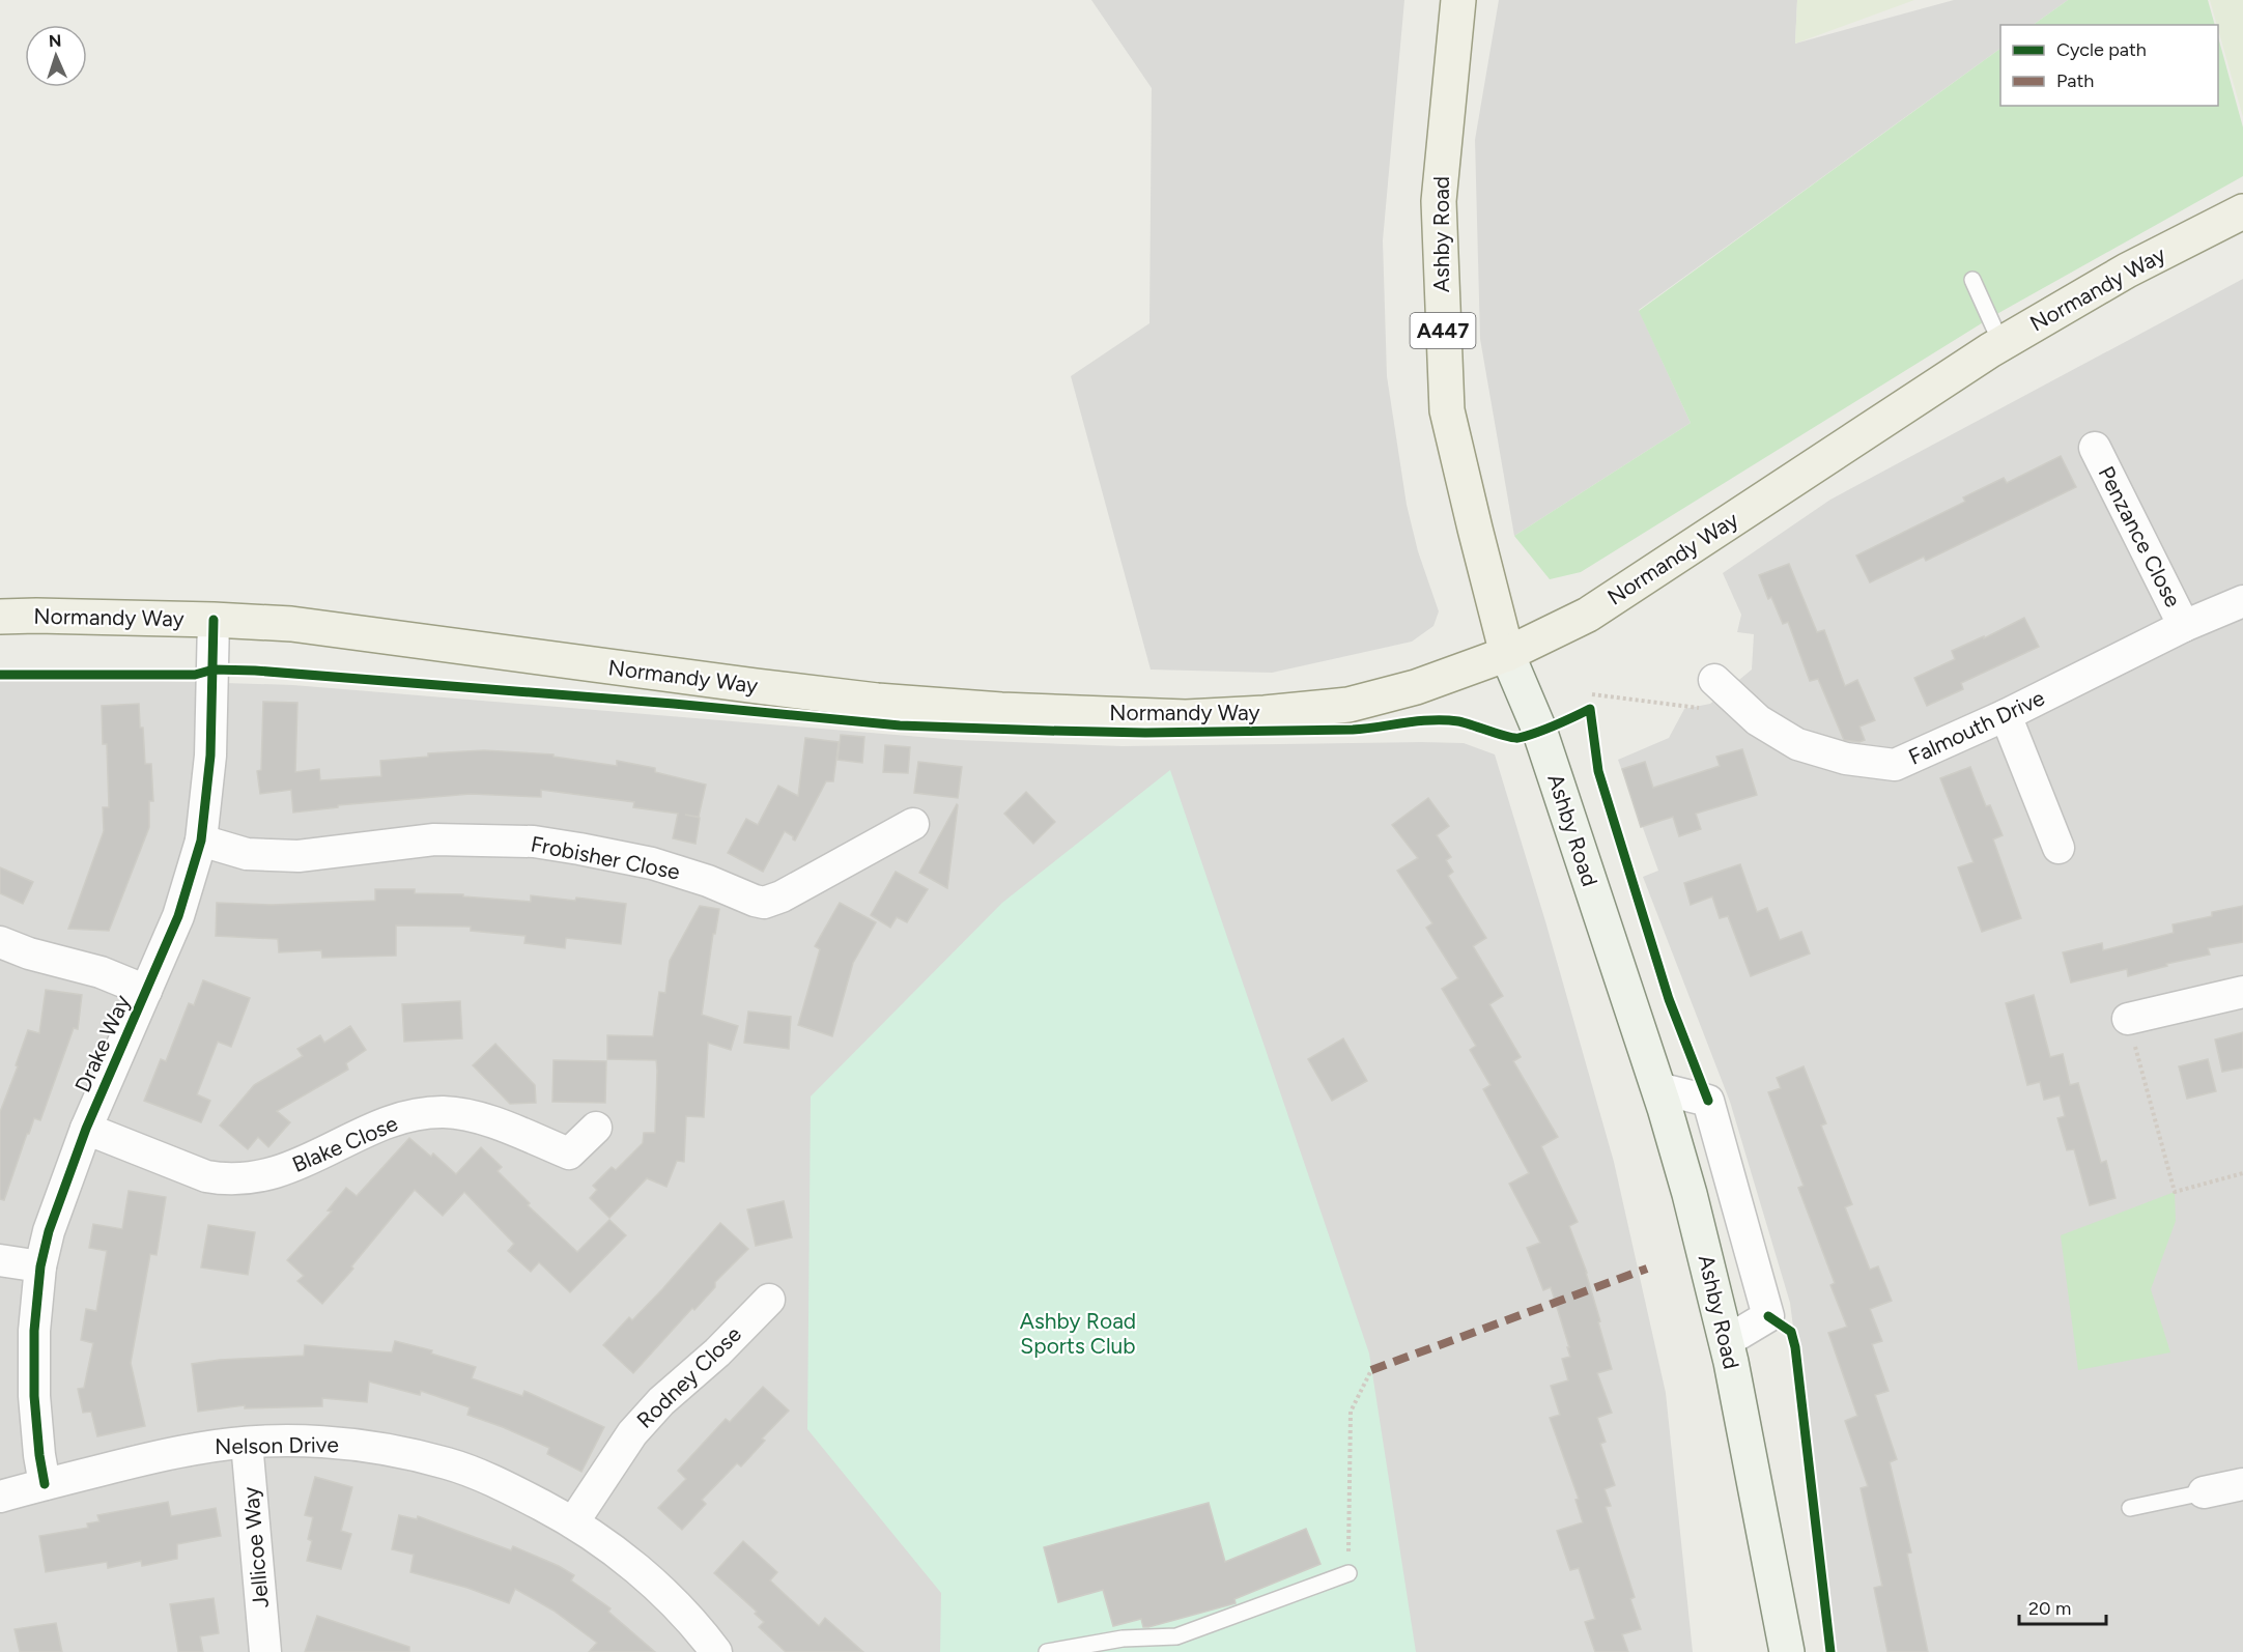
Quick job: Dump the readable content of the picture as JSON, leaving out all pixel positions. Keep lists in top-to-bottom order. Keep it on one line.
{"streets":{"main road":["Ashby Road","Normandy Way","A447"],"street":["Penzance Close","Falmouth Drive","Frobisher Close","Drake Way","Blake Close","Rodney Close","Nelson Drive","Jellicoe Way"]},"crossings":[["Ashby Road","Normandy Way"],["Normandy Way","Drake Way"],["Penzance Close","Falmouth Drive"],["Frobisher Close","Drake Way"],["Drake Way","Blake Close"],["Drake Way","Nelson Drive"],["Rodney Close","Nelson Drive"],["Nelson Drive","Jellicoe Way"]],"parks":["Ashby Road Sports Club"],"legend":["Cycle path","Path"],"scale_bar":"20 m","north":"top"}
